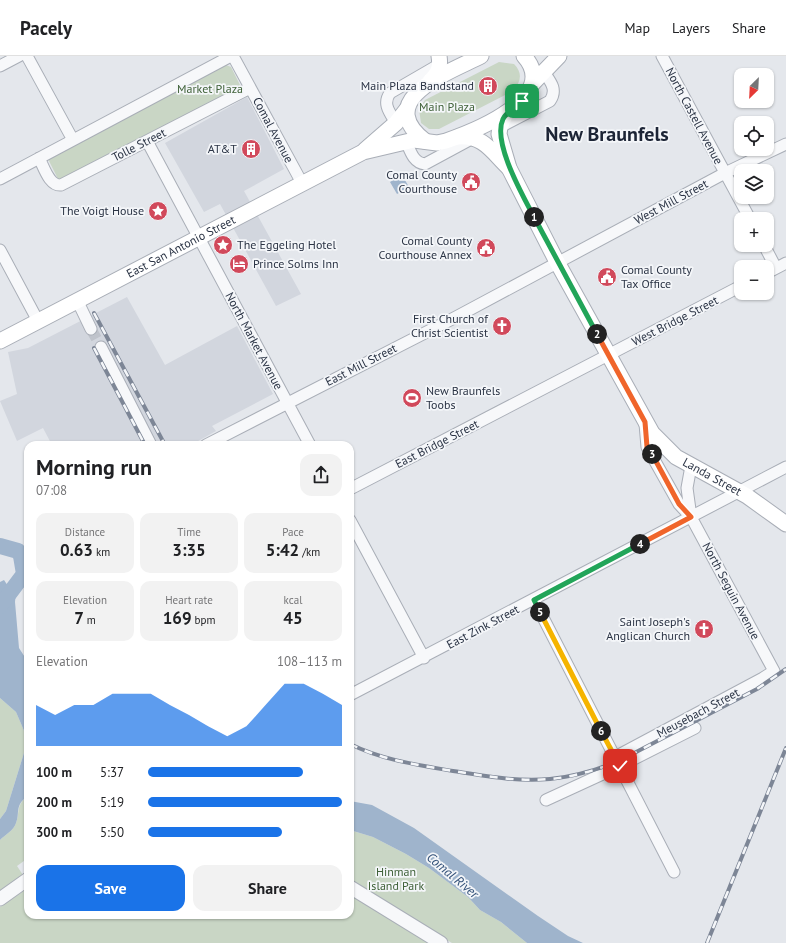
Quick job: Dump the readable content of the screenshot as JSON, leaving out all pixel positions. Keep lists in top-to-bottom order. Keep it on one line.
{"streets":{"main road":["East San Antonio Street","Landa Street","North Seguin Avenue"],"street":["North Castell Avenue","Comal Avenue","Tolle Street","West Mill Street","West Bridge Street","North Market Avenue","East Mill Street","East Bridge Street","East Zink Street","Meusebach Street"]},"crossings":[["North Castell Avenue","West Mill Street"],["Comal Avenue","Tolle Street"],["Comal Avenue","East San Antonio Street"],["Tolle Street","North Market Avenue"],["West Mill Street","East Mill Street"],["West Mill Street","North Seguin Avenue"],["East San Antonio Street","North Market Avenue"],["West Bridge Street","East Bridge Street"],["West Bridge Street","North Seguin Avenue"],["North Market Avenue","East Mill Street"],["East Mill Street","North Seguin Avenue"],["East Bridge Street","North Seguin Avenue"],["Landa Street","North Seguin Avenue"],["Landa Street","East Zink Street"],["North Seguin Avenue","East Zink Street"],["North Seguin Avenue","Meusebach Street"]],"districts":["New Braunfels"],"water":["Comal River"],"parks":["Market Plaza","Main Plaza","Hinman Island Park"],"places":{"building":["Main Plaza Bandstand","AT&T"],"public building":["Comal County Courthouse","Comal County Courthouse Annex","Comal County Tax Office"],"place":["The Voigt House","The Eggeling Hotel"],"hotel":["Prince Solms Inn"],"church":["First Church of Christ Scientist","Saint Joseph's Anglican Church"],"sports":["New Braunfels Toobs"]},"north":"bottom left","page":{"header":"Pacely","nav":["Map","Layers","Share"],"map_buttons":["+","−"],"pins":["1","2","3","4","5","6"],"heading":["Morning run","07:08"],"stats":[["Distance","0.63 km"],["Time","3:35"],["Pace","5:42 /km"],["Elevation","7 m"],["Heart rate","169 bpm"],["kcal","45"]],"chart":["Elevation","108–113 m"],"list":[{"name":"100 m","note":"5:37"},{"name":"200 m","note":"5:19"},{"name":"300 m","note":"5:50"}],"buttons":["Save","Share"]}}
